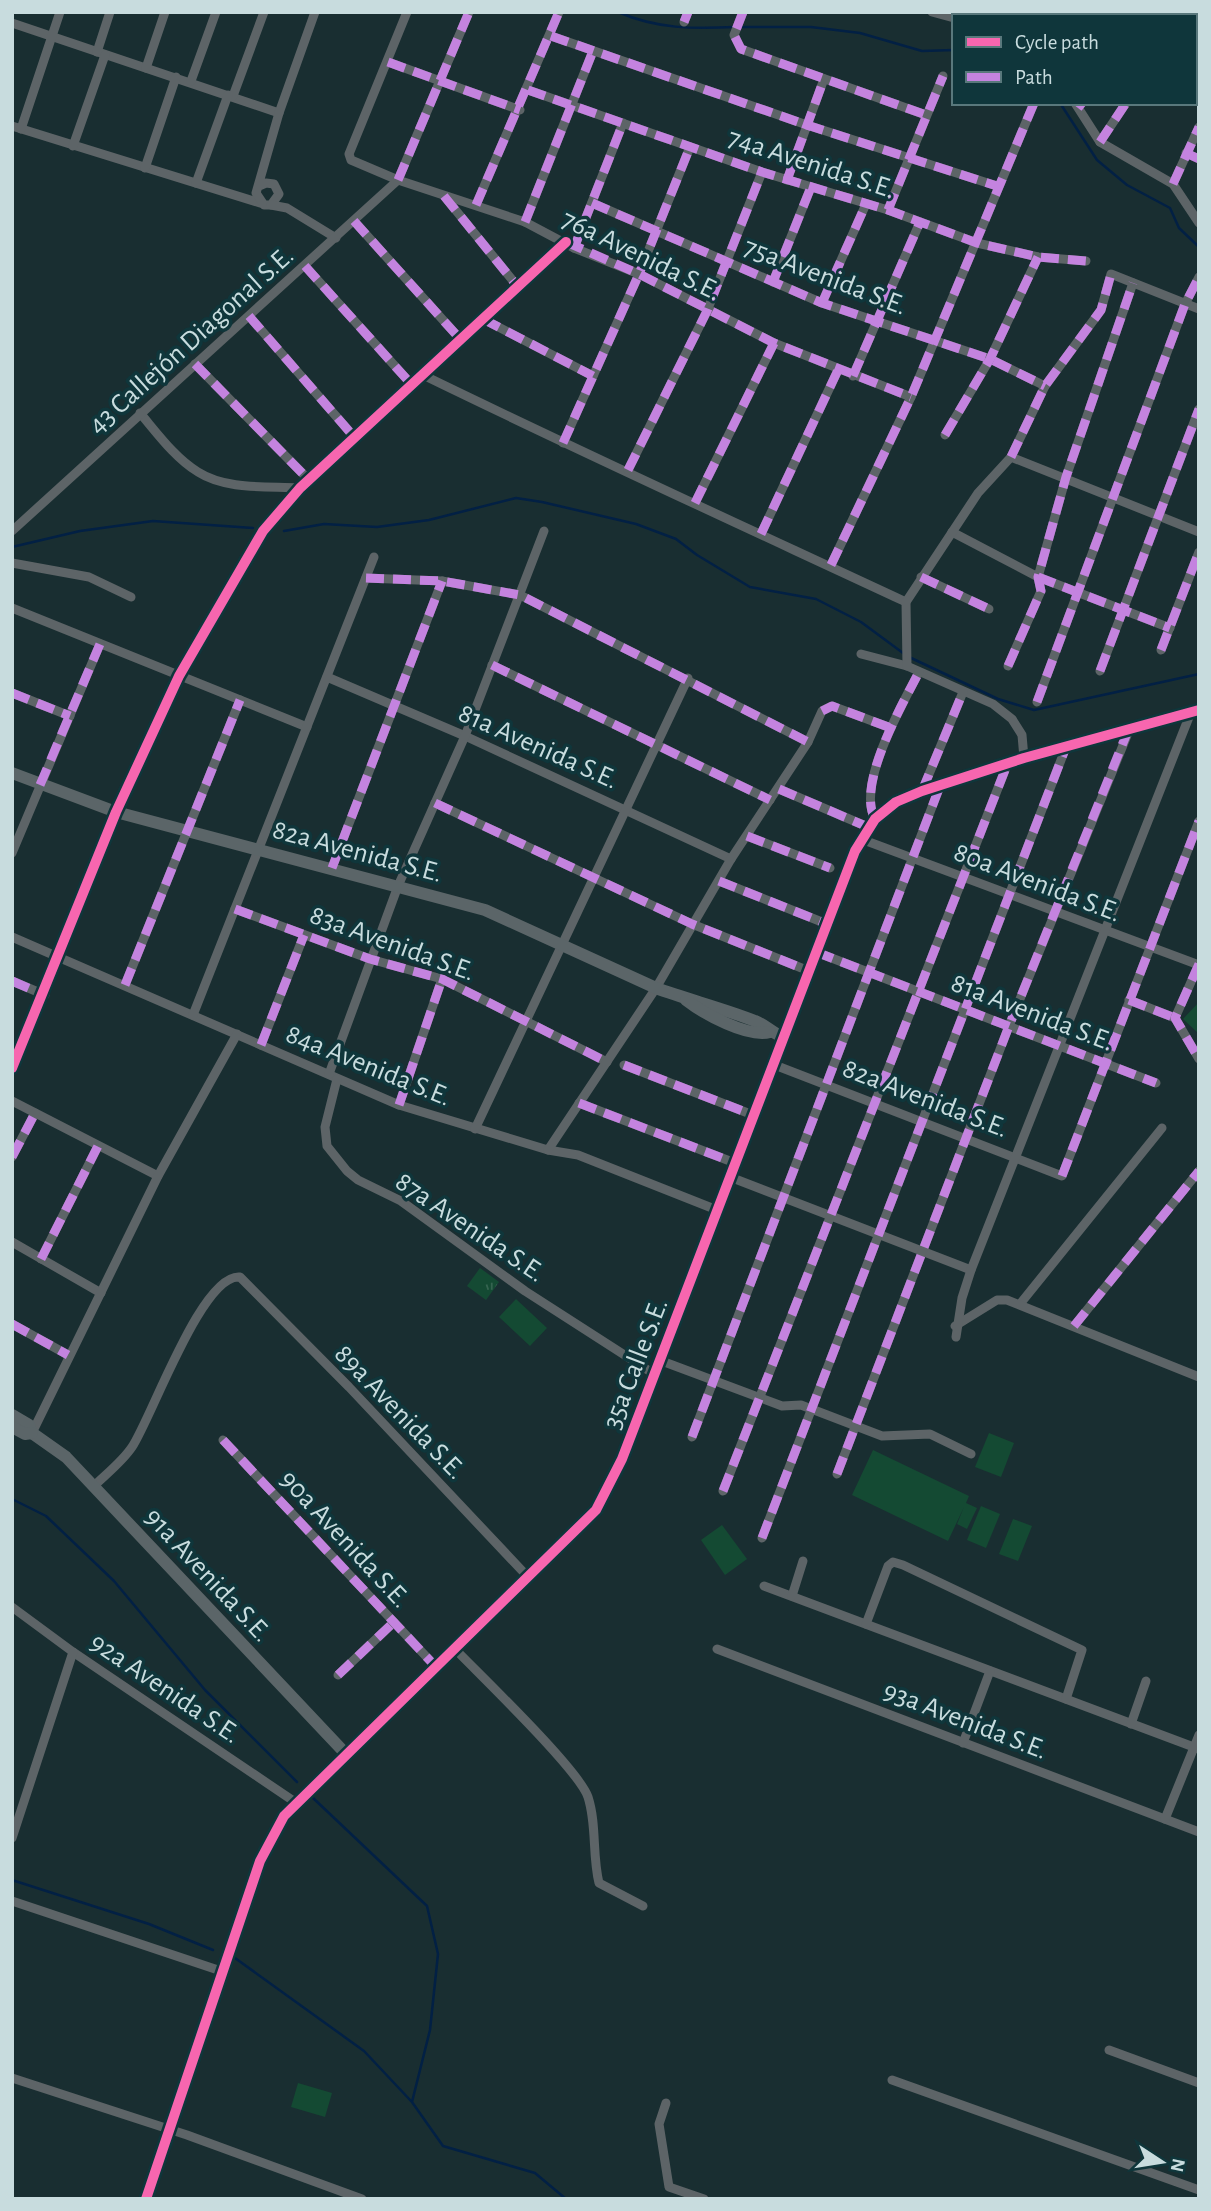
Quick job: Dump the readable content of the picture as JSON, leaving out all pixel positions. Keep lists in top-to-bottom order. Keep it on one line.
{"streets":{"street":["74a Avenida S.E.","76a Avenida S.E.","75a Avenida S.E.","43 Callejón Diagonal S.E.","81a Avenida S.E.","82a Avenida S.E.","80a Avenida S.E.","83a Avenida S.E.","84a Avenida S.E.","87a Avenida S.E.","35a Calle S.E.","89a Avenida S.E.","90a Avenida S.E.","91a Avenida S.E.","92a Avenida S.E.","93a Avenida S.E."]},"crossings":[["76a Avenida S.E.","43 Callejón Diagonal S.E."],["81a Avenida S.E.","82a Avenida S.E."],["81a Avenida S.E.","87a Avenida S.E."],["81a Avenida S.E.","35a Calle S.E."],["82a Avenida S.E.","87a Avenida S.E."],["82a Avenida S.E.","35a Calle S.E."],["80a Avenida S.E.","35a Calle S.E."],["83a Avenida S.E.","87a Avenida S.E."],["84a Avenida S.E.","87a Avenida S.E."],["84a Avenida S.E.","35a Calle S.E."],["87a Avenida S.E.","35a Calle S.E."],["35a Calle S.E.","89a Avenida S.E."],["35a Calle S.E.","90a Avenida S.E."],["35a Calle S.E.","91a Avenida S.E."],["35a Calle S.E.","92a Avenida S.E."],["89a Avenida S.E.","91a Avenida S.E."]],"legend":["Cycle path","Path"],"north":"right"}
